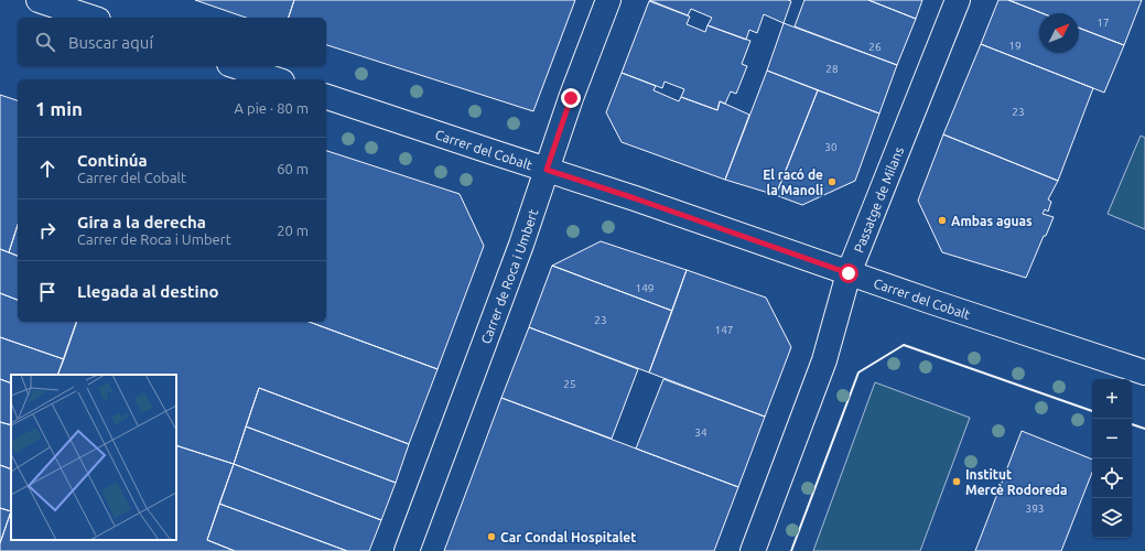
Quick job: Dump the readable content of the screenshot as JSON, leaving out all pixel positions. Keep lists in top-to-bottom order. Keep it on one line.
{"streets":{"street":["Carrer del Cobalt","Passatge de Milans","Carrer de Roca i Umbert"]},"crossings":[["Carrer del Cobalt","Passatge de Milans"],["Carrer del Cobalt","Carrer de Roca i Umbert"]],"places":["El racó de la Manoli","Ambas aguas","Institut Mercè Rodoreda","Car Condal Hospitalet"],"house_numbers":["17","19","26","28","23","30","149","23","147","25","34","393"],"north":"top right","page":{"search":"Buscar aquí","heading":["1 min","A pie · 80 m"],"list":[["Continúa","Carrer del Cobalt","60 m"],["Gira a la derecha","Carrer de Roca i Umbert","20 m"],"Llegada al destino"],"map_buttons":["+","−"]}}
